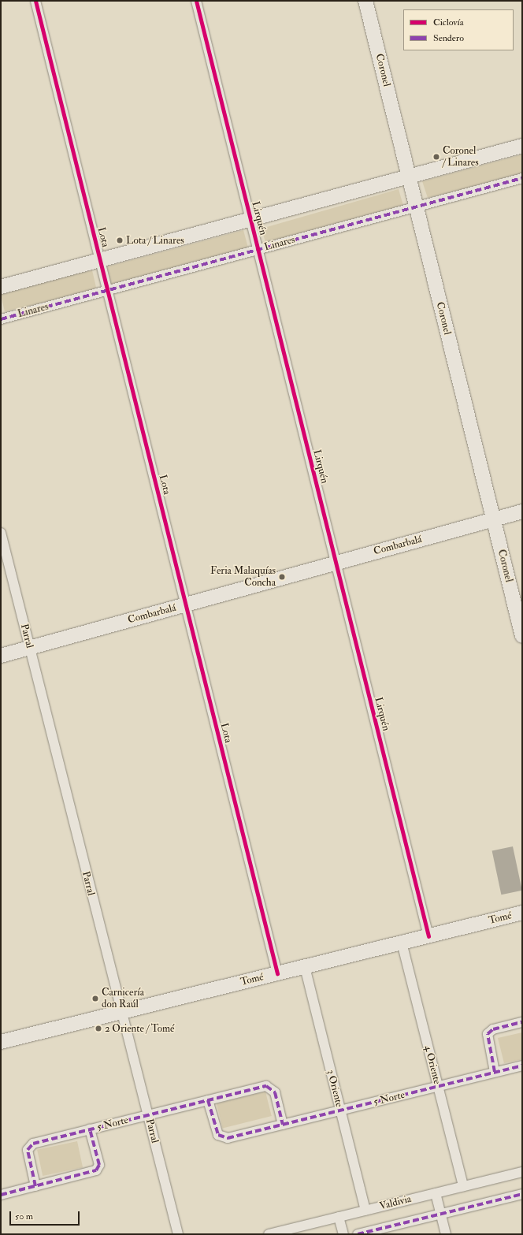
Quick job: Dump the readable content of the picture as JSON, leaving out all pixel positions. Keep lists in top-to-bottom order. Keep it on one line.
{"streets":{"street":["Coronel","Lirquén","Lota","Linares","Combarbalá","Parral","Tomé","4 Oriente","3 Oriente","5 Norte","Valdivia"]},"crossings":[["Coronel","Linares"],["Coronel","Combarbalá"],["Lirquén","Linares"],["Lirquén","Combarbalá"],["Lirquén","Tomé"],["Lota","Linares"],["Lota","Combarbalá"],["Lota","Tomé"],["Combarbalá","Parral"],["Parral","Tomé"],["Parral","5 Norte"],["Tomé","4 Oriente"],["Tomé","3 Oriente"],["4 Oriente","5 Norte"],["4 Oriente","Valdivia"],["3 Oriente","5 Norte"],["3 Oriente","Valdivia"]],"places":["Coronel / Linares","Lota / Linares","Feria Malaquías Concha","Carnicería don Raúl","2 Oriente / Tomé"],"legend":["Ciclovía","Sendero"],"scale_bar":"50 m"}
